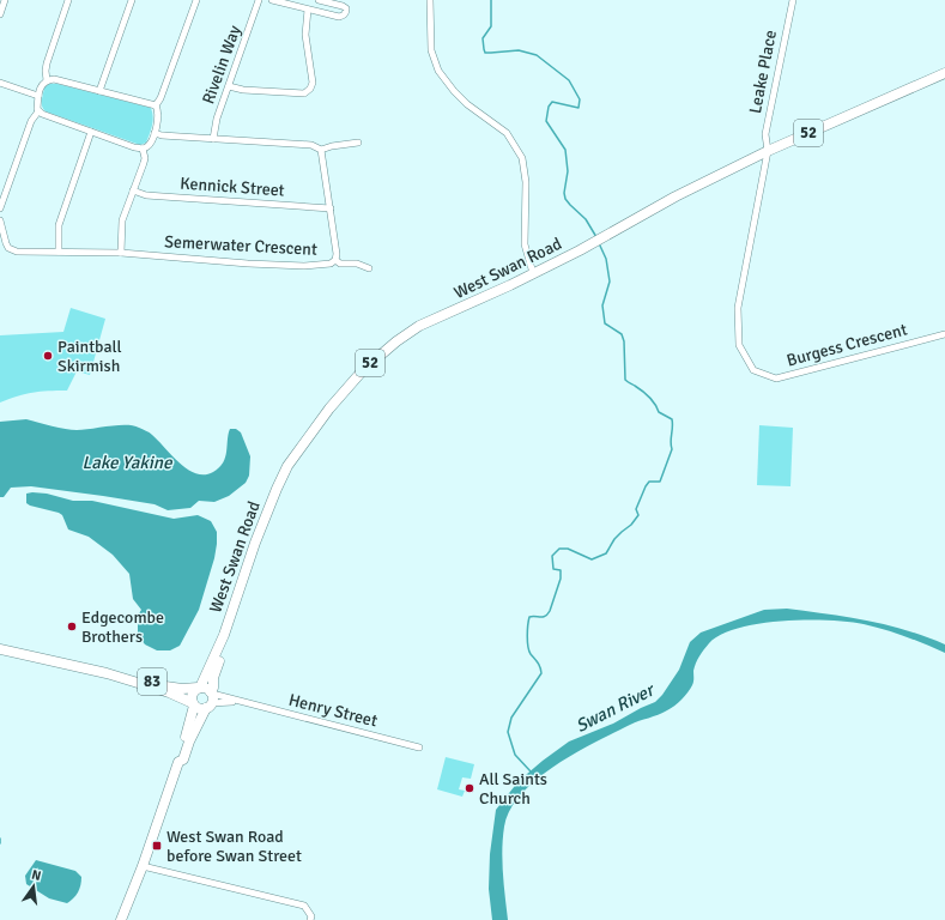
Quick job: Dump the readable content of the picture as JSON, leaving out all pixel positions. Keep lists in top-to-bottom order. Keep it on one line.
{"streets":{"main road":["52","West Swan Road","83"],"street":["Rivelin Way","Leake Place","Kennick Street","Semerwater Crescent","Burgess Crescent","Henry Street"]},"crossings":[["Leake Place","West Swan Road"],["Leake Place","Burgess Crescent"],["52","West Swan Road"],["52","83"],["52","Henry Street"],["Kennick Street","Semerwater Crescent"],["West Swan Road","Burgess Crescent"],["West Swan Road","83"],["West Swan Road","Henry Street"],["83","Henry Street"]],"water":["Lake Yakine","Swan River"],"places":{"other":["Paintball Skirmish","Edgecombe Brothers","All Saints Church"],"transit":["West Swan Road before Swan Street"]},"north":"top"}
